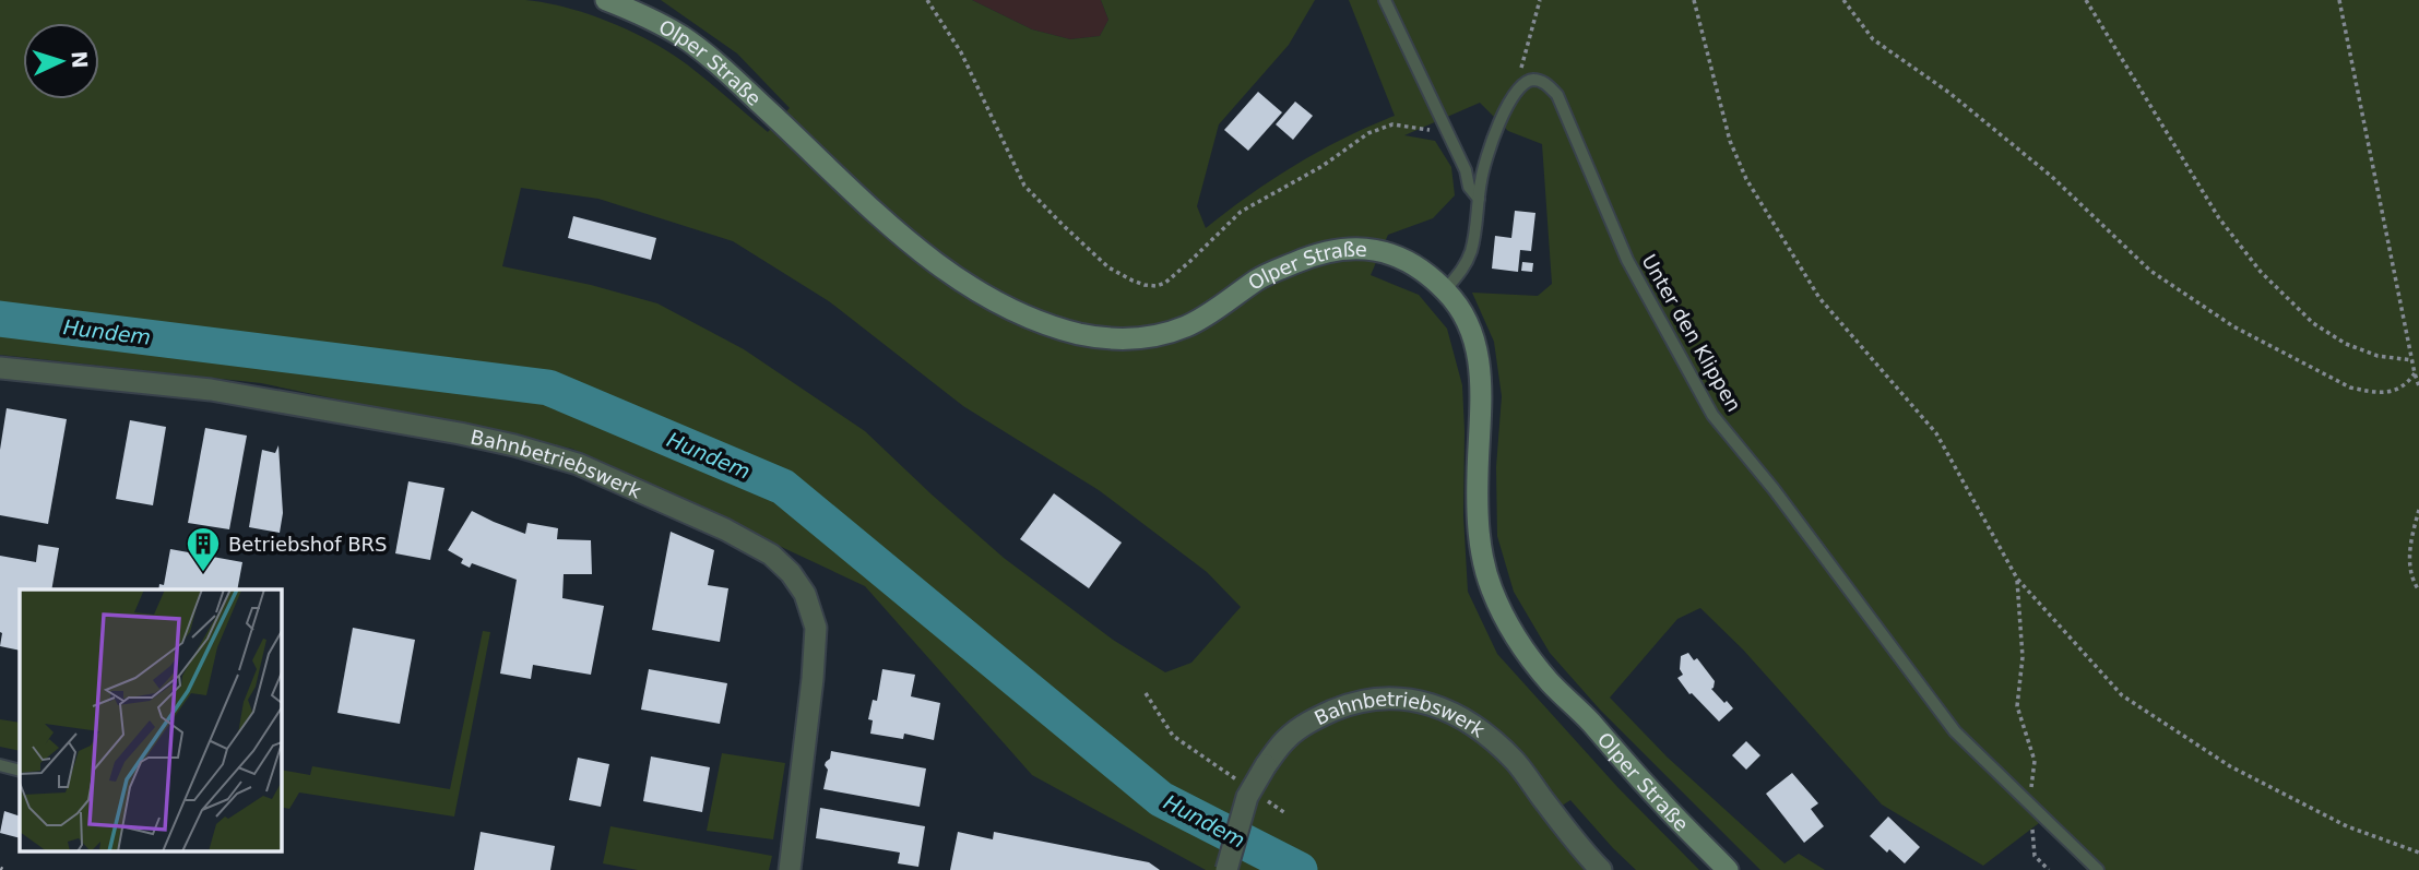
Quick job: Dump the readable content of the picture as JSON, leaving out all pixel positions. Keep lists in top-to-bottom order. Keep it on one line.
{"streets":{"main road":["Olper Straße"],"street":["Bahnbetriebswerk"],"lane":["Unter den Klippen"]},"water":["Hundem"],"places":{"building":["Betriebshof BRS"]},"north":"right"}
